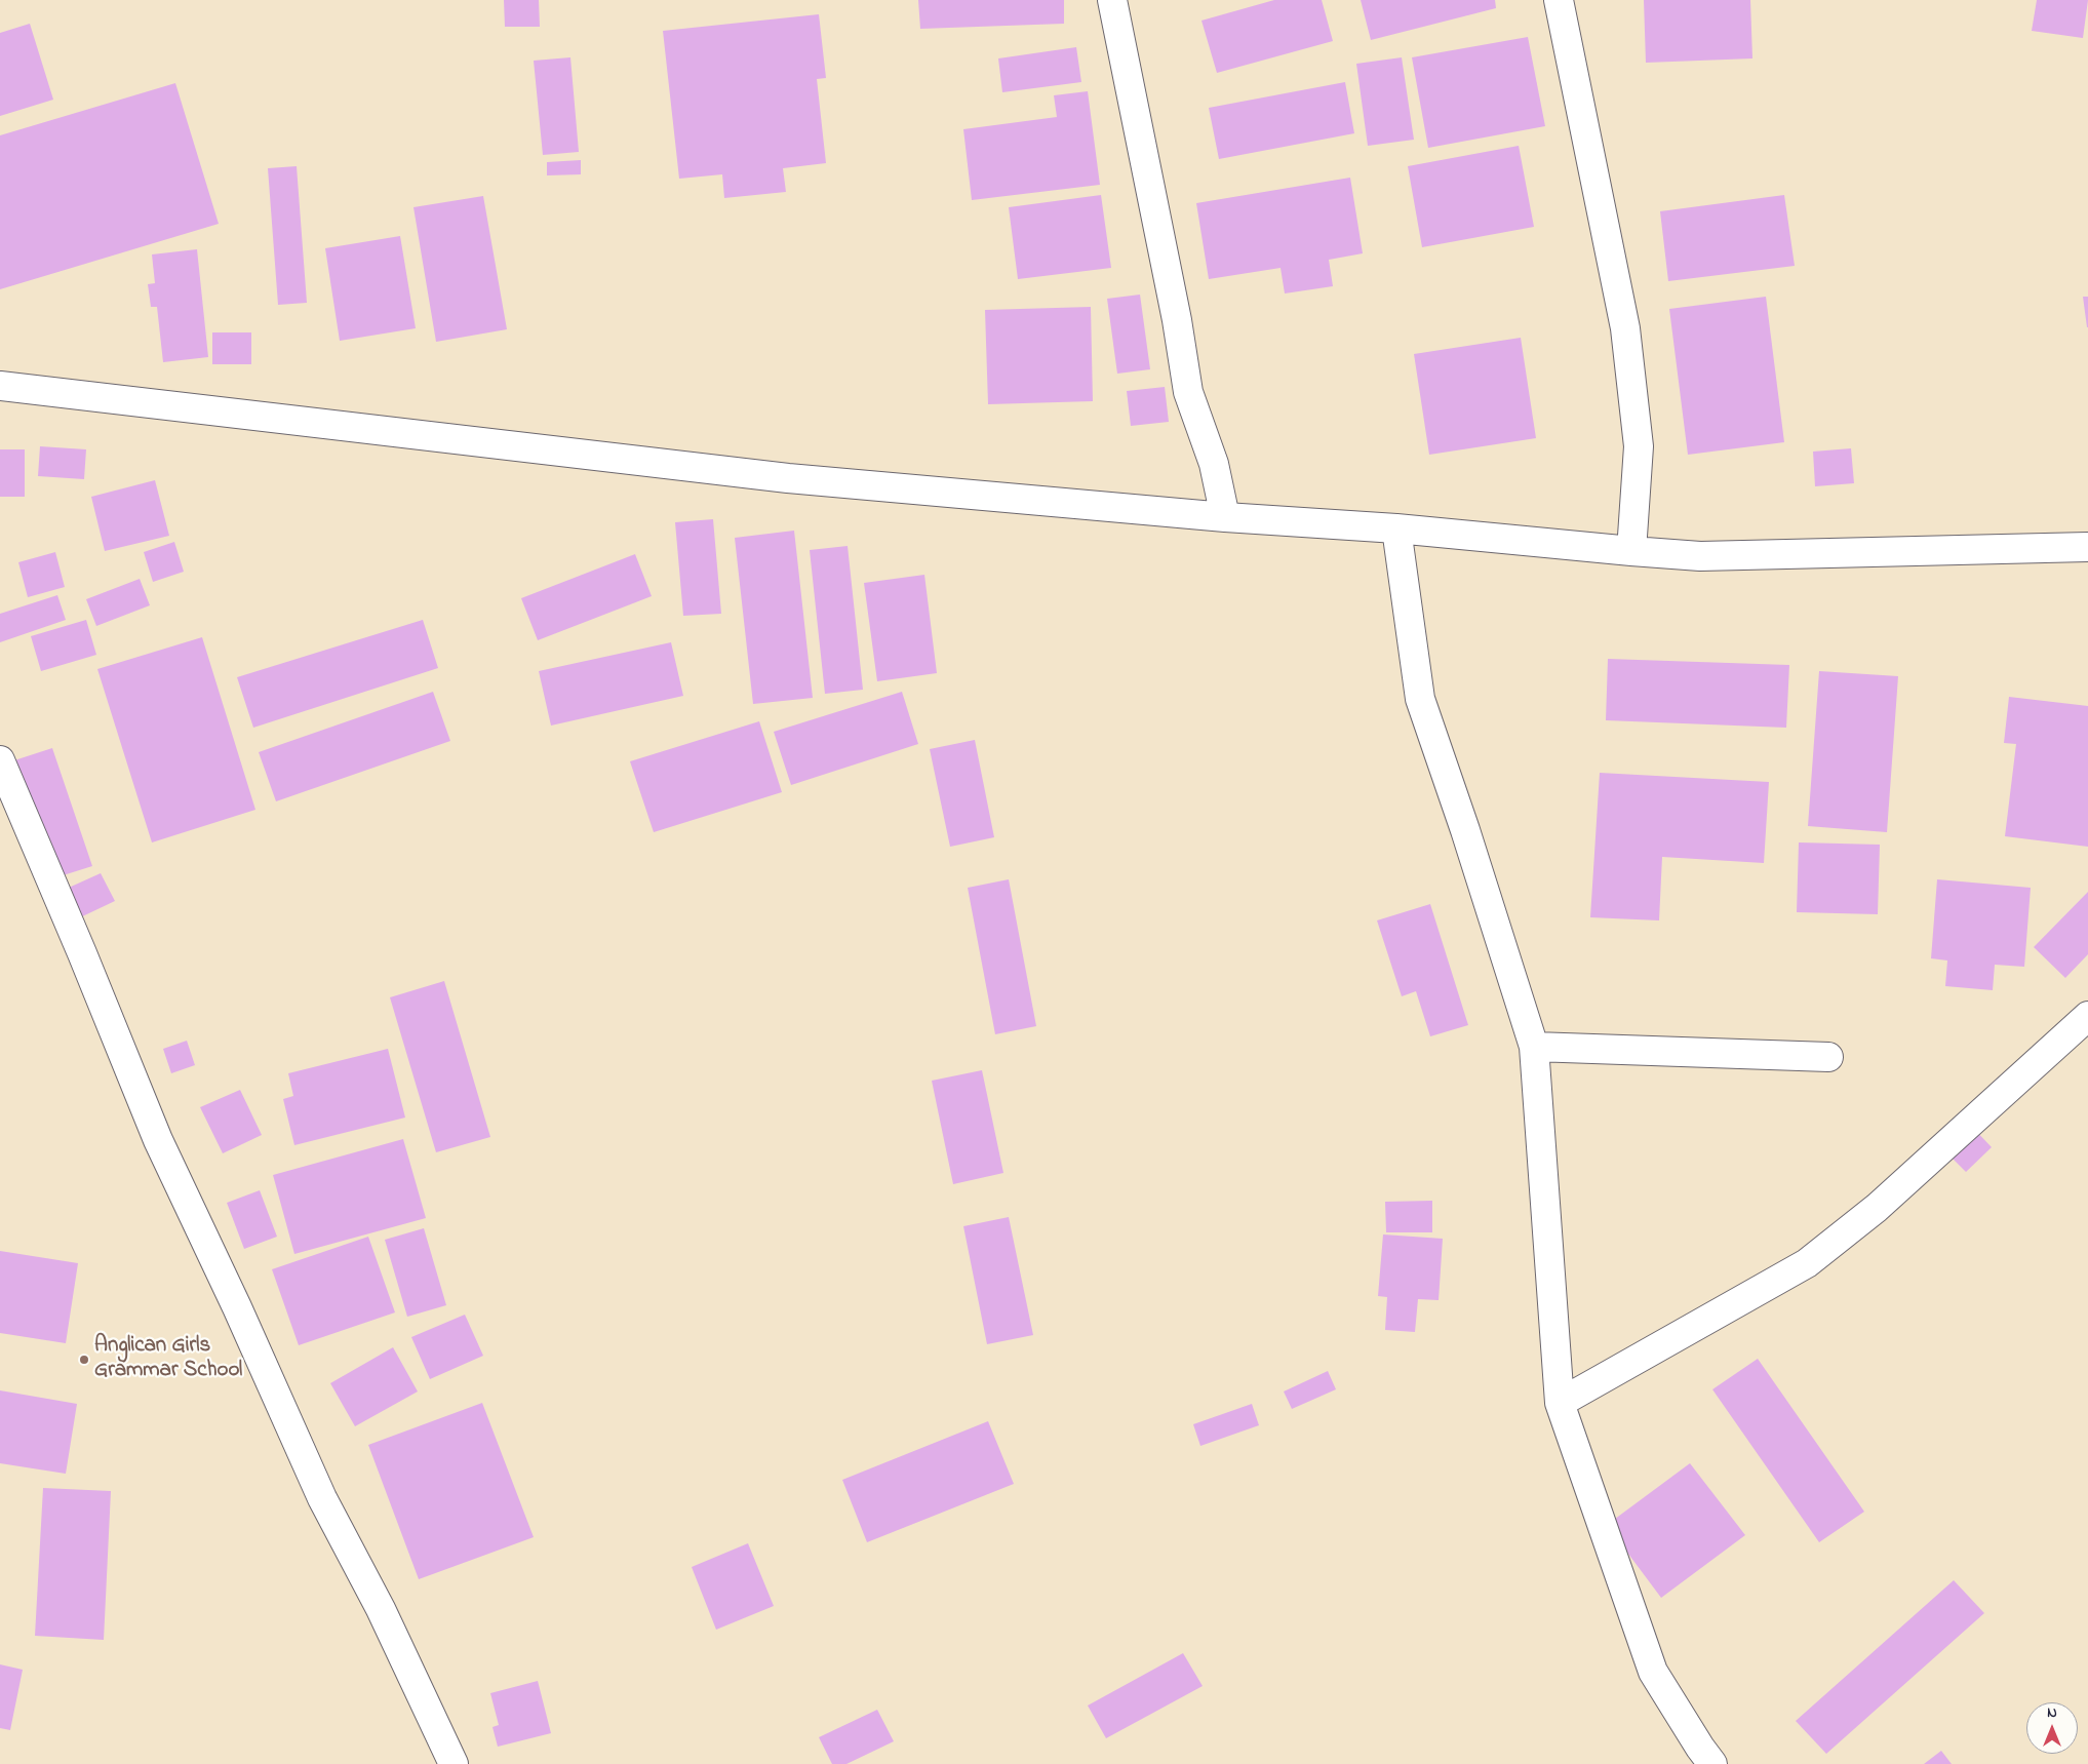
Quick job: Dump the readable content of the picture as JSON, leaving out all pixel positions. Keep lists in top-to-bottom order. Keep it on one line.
{"places":["Anglican Girls Grammar School"],"north":"top"}
